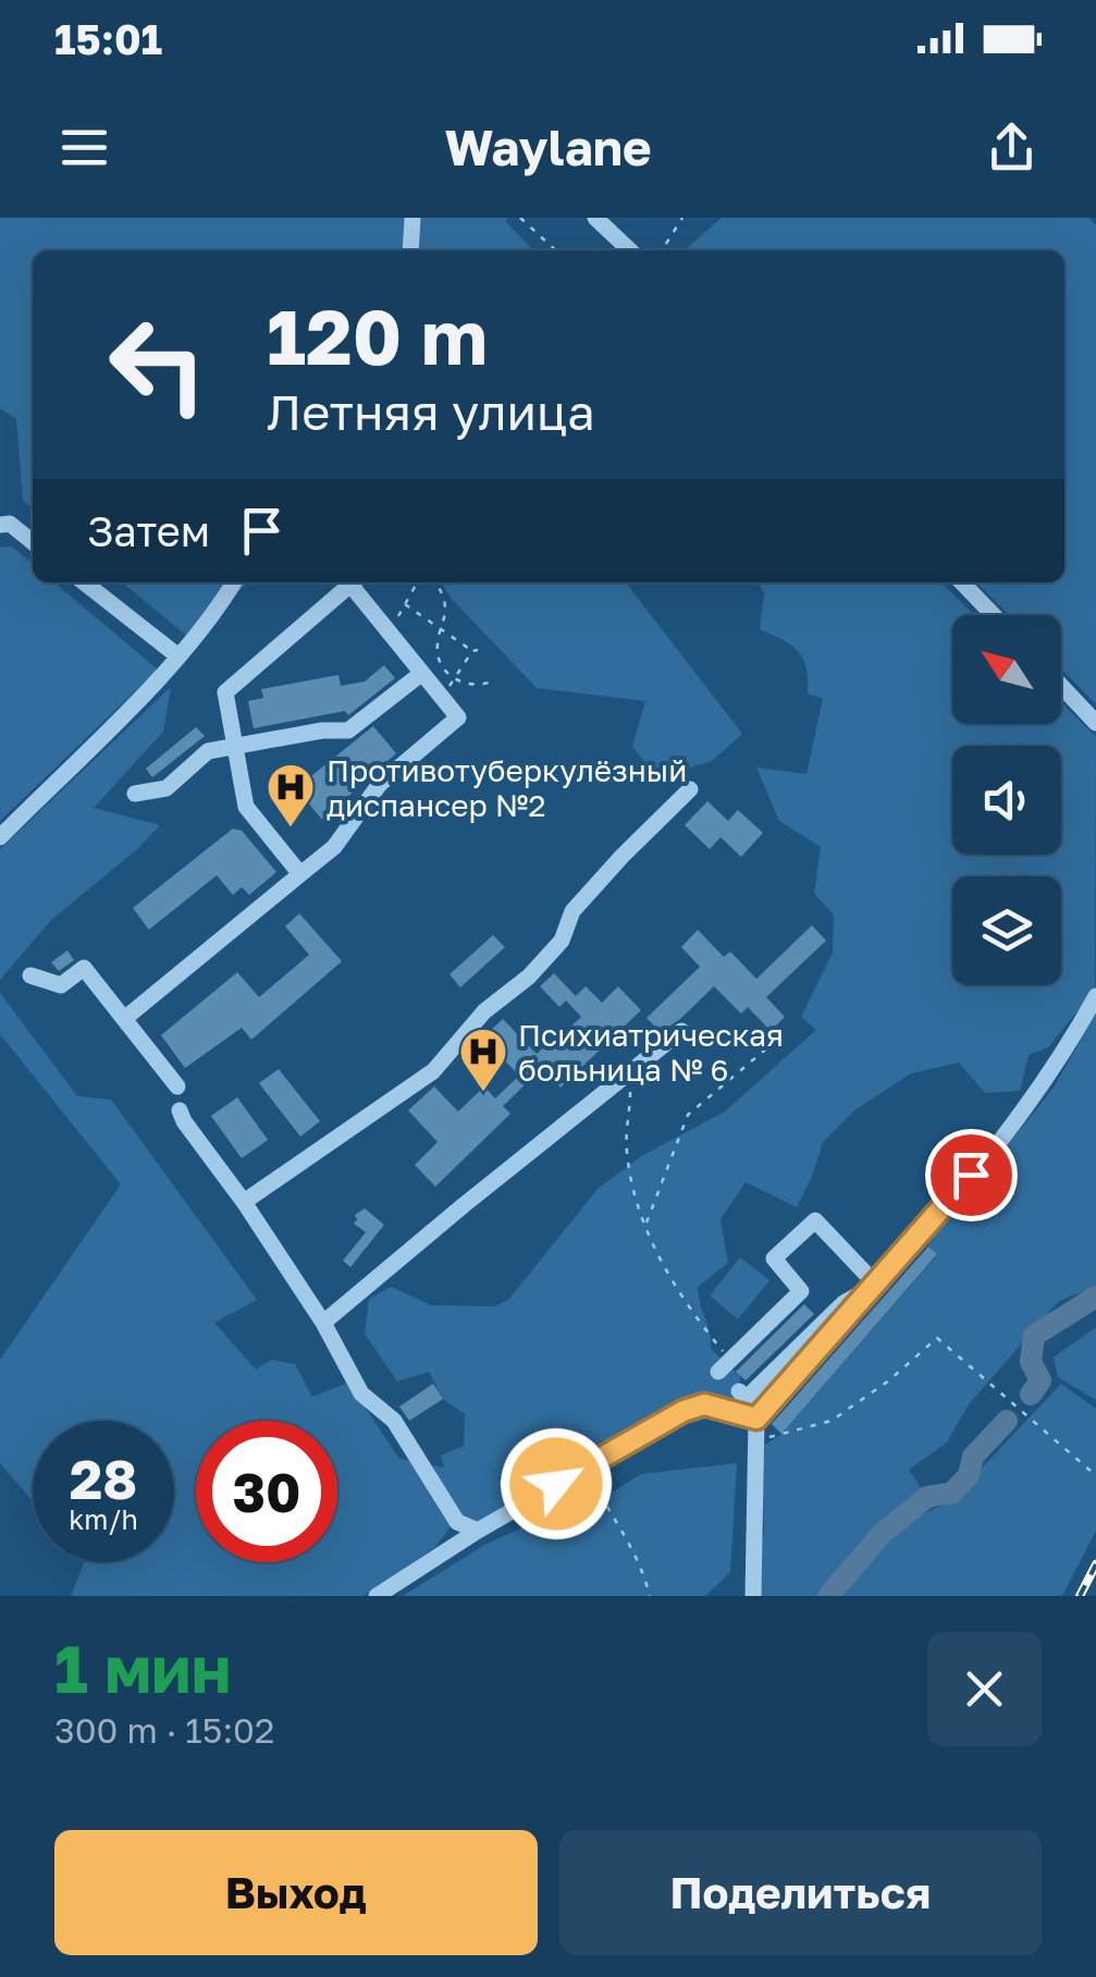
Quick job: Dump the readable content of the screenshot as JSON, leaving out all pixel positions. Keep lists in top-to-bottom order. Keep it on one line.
{"places":{"hospital":["Противотуберкулёзный диспансер №2","Психиатрическая больница № 6"]},"north":"top left","page":{"status":"15:01","header":"Waylane","turn":["120 m","Летняя улица"],"then":"Затем","speed":"28 km/h","limit":"30","heading":["1 мин","300 m · 15:02"],"buttons":["Выход","Поделиться"]}}
